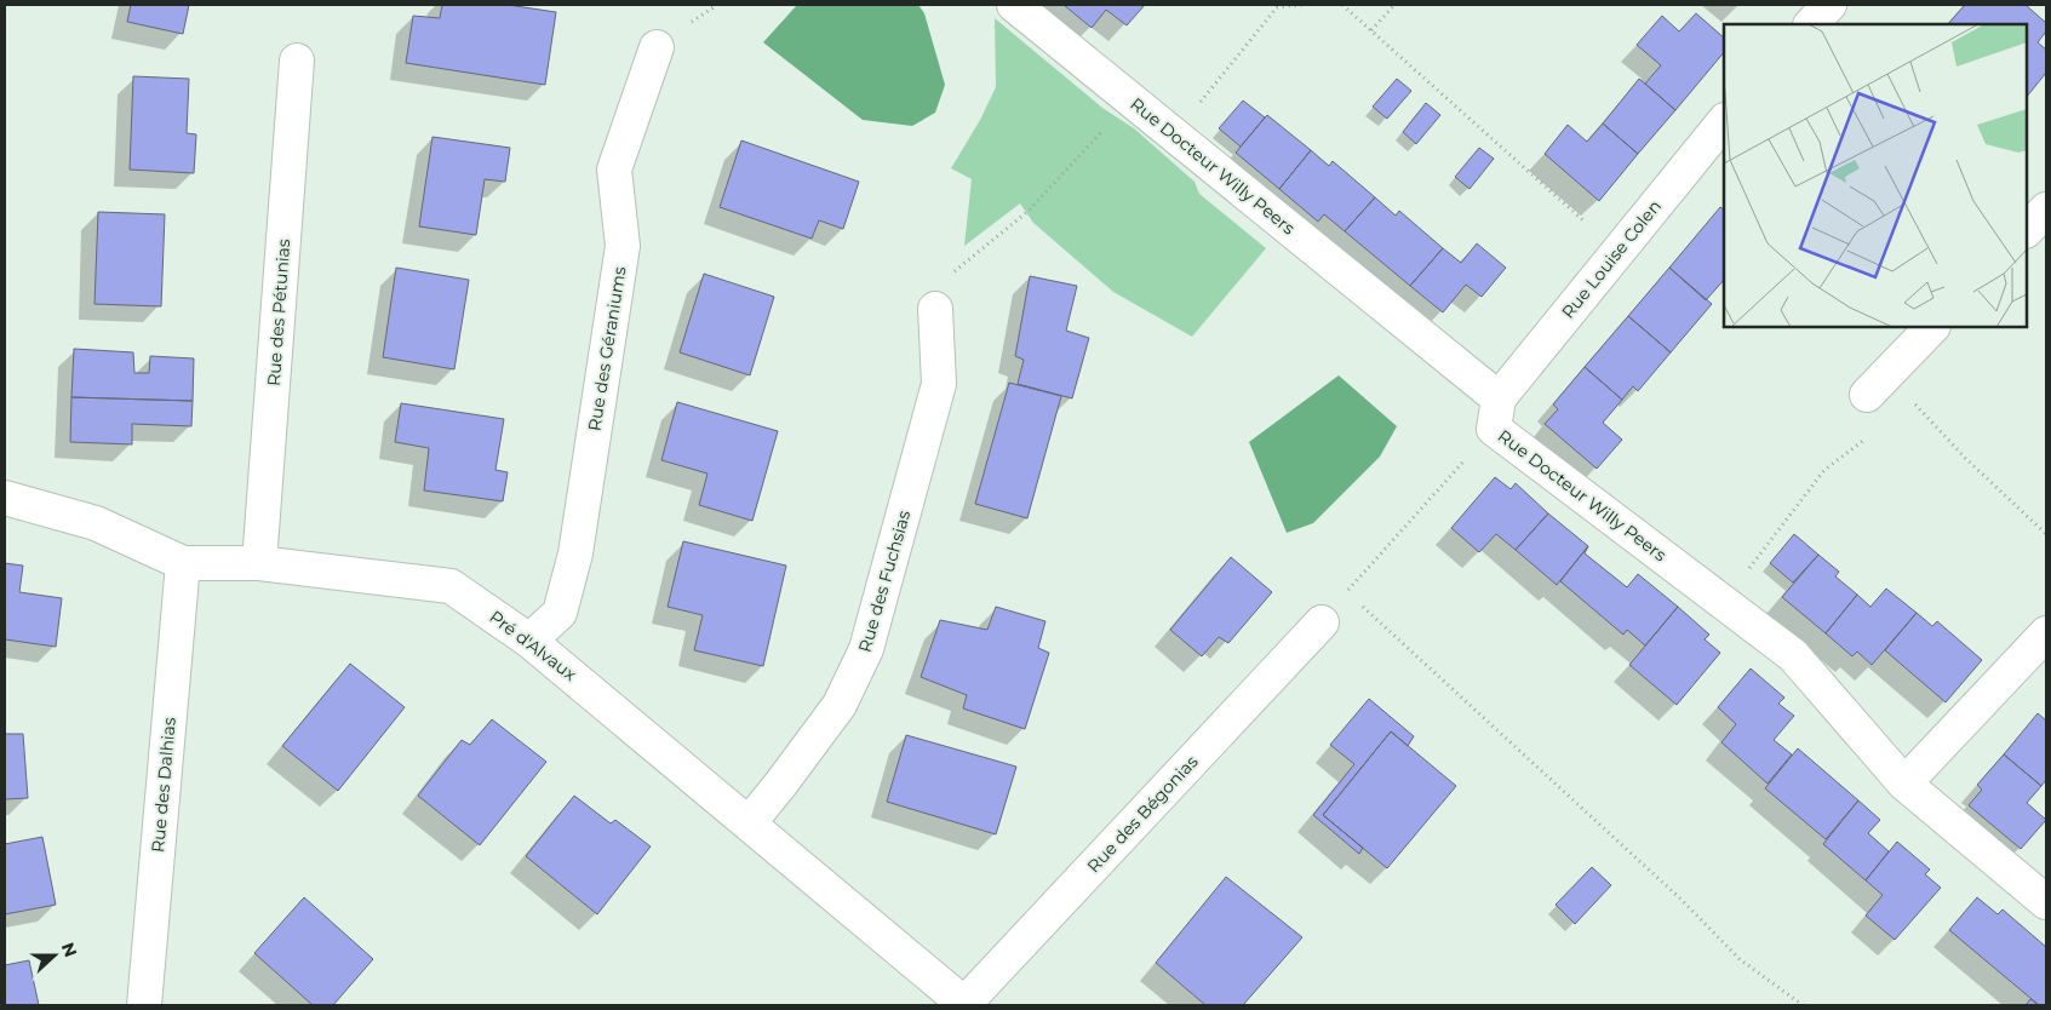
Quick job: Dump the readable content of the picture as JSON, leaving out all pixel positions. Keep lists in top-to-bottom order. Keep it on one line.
{"streets":{"street":["Rue Docteur Willy Peers","Rue Louise Colen","Rue des Pétunias","Rue des Géraniums","Rue des Fuchsias","Pré d'Alvaux","Rue des Dalhias","Rue des Bégonias"]},"crossings":[["Rue Docteur Willy Peers","Rue Louise Colen"],["Rue des Pétunias","Pré d'Alvaux"],["Rue des Géraniums","Pré d'Alvaux"],["Rue des Fuchsias","Pré d'Alvaux"],["Pré d'Alvaux","Rue des Dalhias"],["Pré d'Alvaux","Rue des Bégonias"]],"north":"right"}
